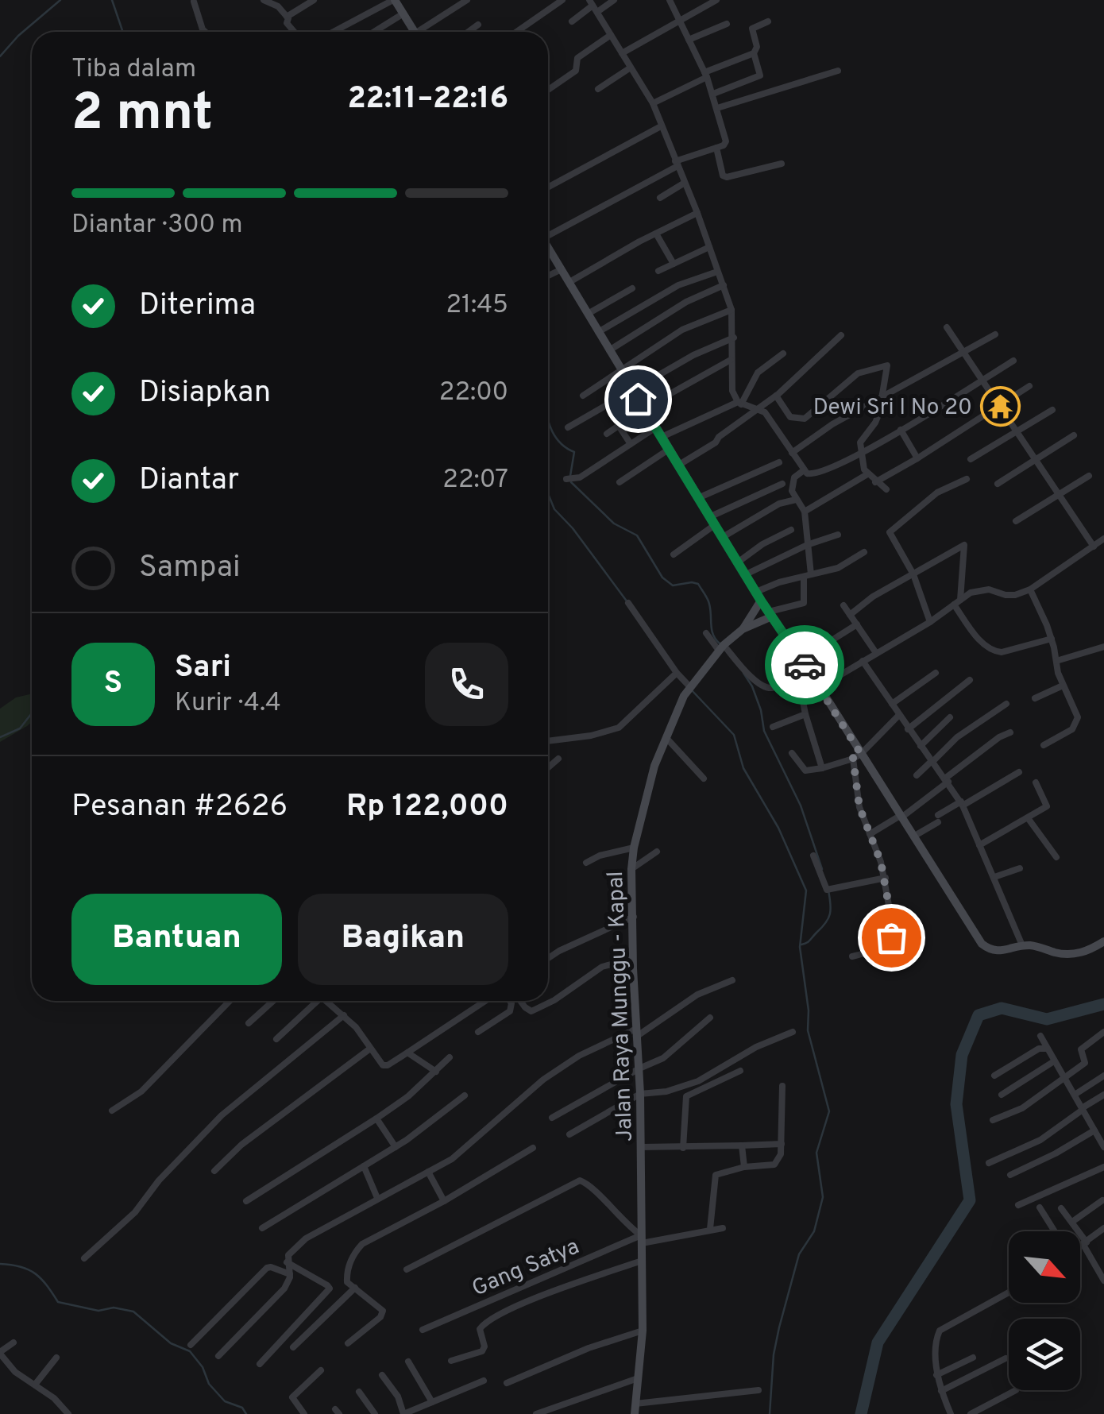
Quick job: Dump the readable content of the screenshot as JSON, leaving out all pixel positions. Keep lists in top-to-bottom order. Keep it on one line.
{"streets":{"street":["Jalan Raya Munggu - Kapal","Gang Satya"]},"crossings":[["Jalan Raya Munggu - Kapal","Gang Satya"]],"places":{"temple":["Dewi Sri I No 20"]},"north":"bottom right","page":{"heading":["2 mnt","Tiba dalam","22:11–22:16"],"panel":["Sari","Kurir · 4.4","Pesanan #2626","Rp 122,000"],"bar":"Diantar · 300 m","list":[["Diterima","21:45"],["Disiapkan","22:00"],["Diantar","22:07"],"Sampai"],"round":"S","buttons":["Bantuan","Bagikan"]}}
